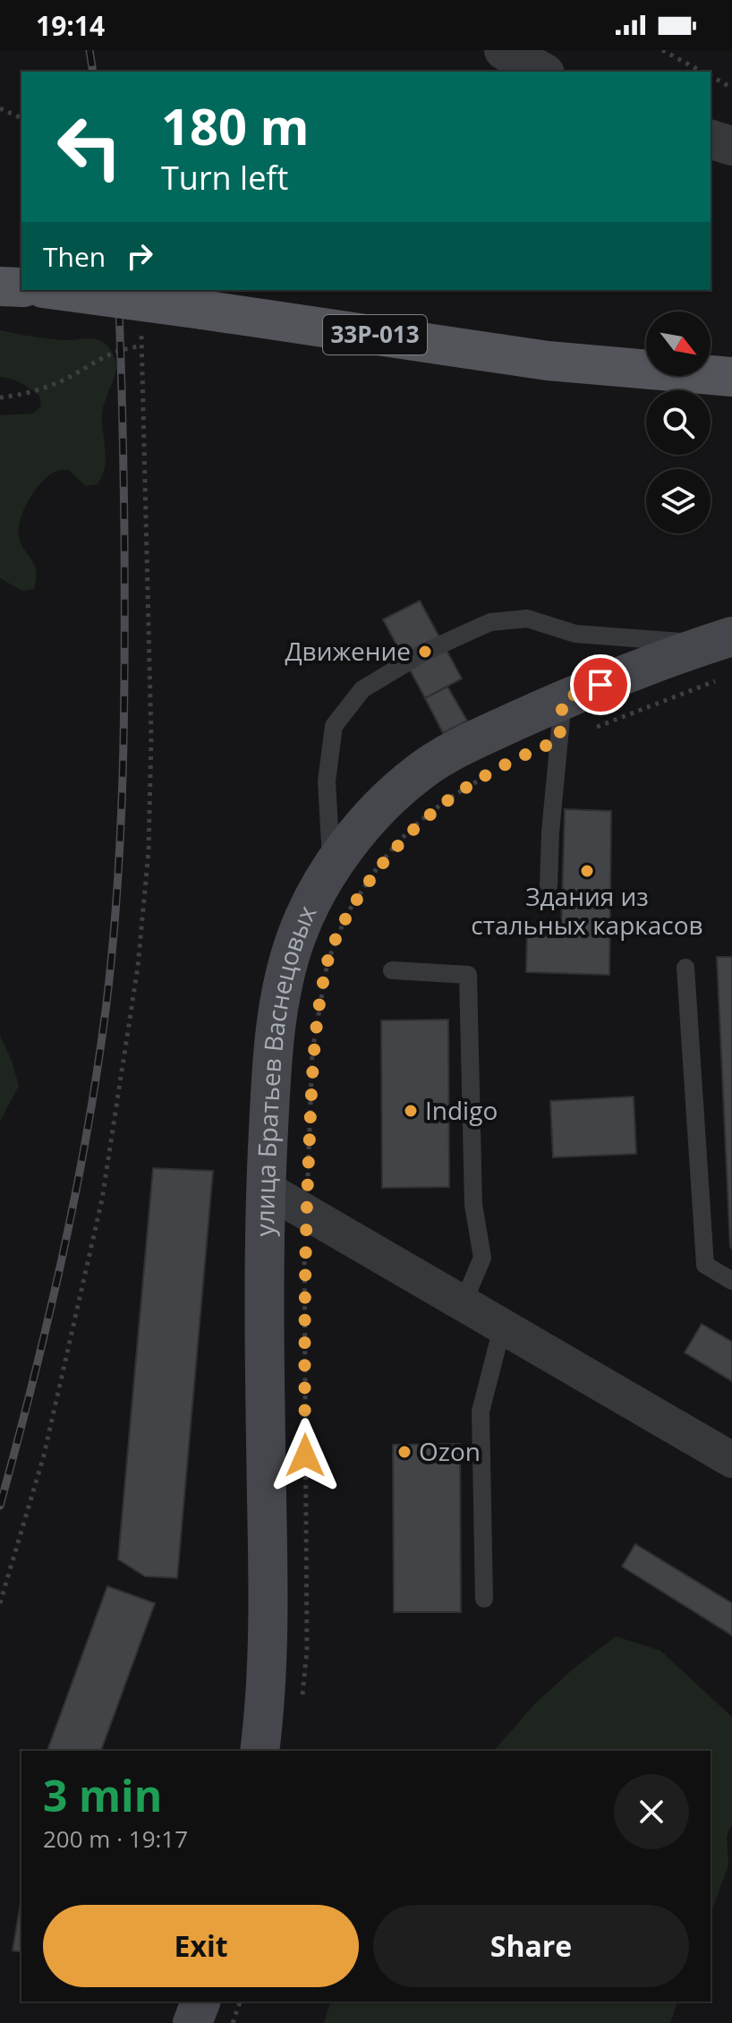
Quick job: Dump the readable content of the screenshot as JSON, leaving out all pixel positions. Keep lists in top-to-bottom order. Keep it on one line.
{"streets":{"main road":["33Р-013","улица Братьев Васнецовых"]},"places":["Движение","Здания из стальных каркасов","Indigo","Ozon"],"north":"bottom right","page":{"status":"19:14","turn":["180 m","Turn left"],"then":"Then","heading":["3 min","200 m · 19:17"],"buttons":["Exit","Share"]}}
